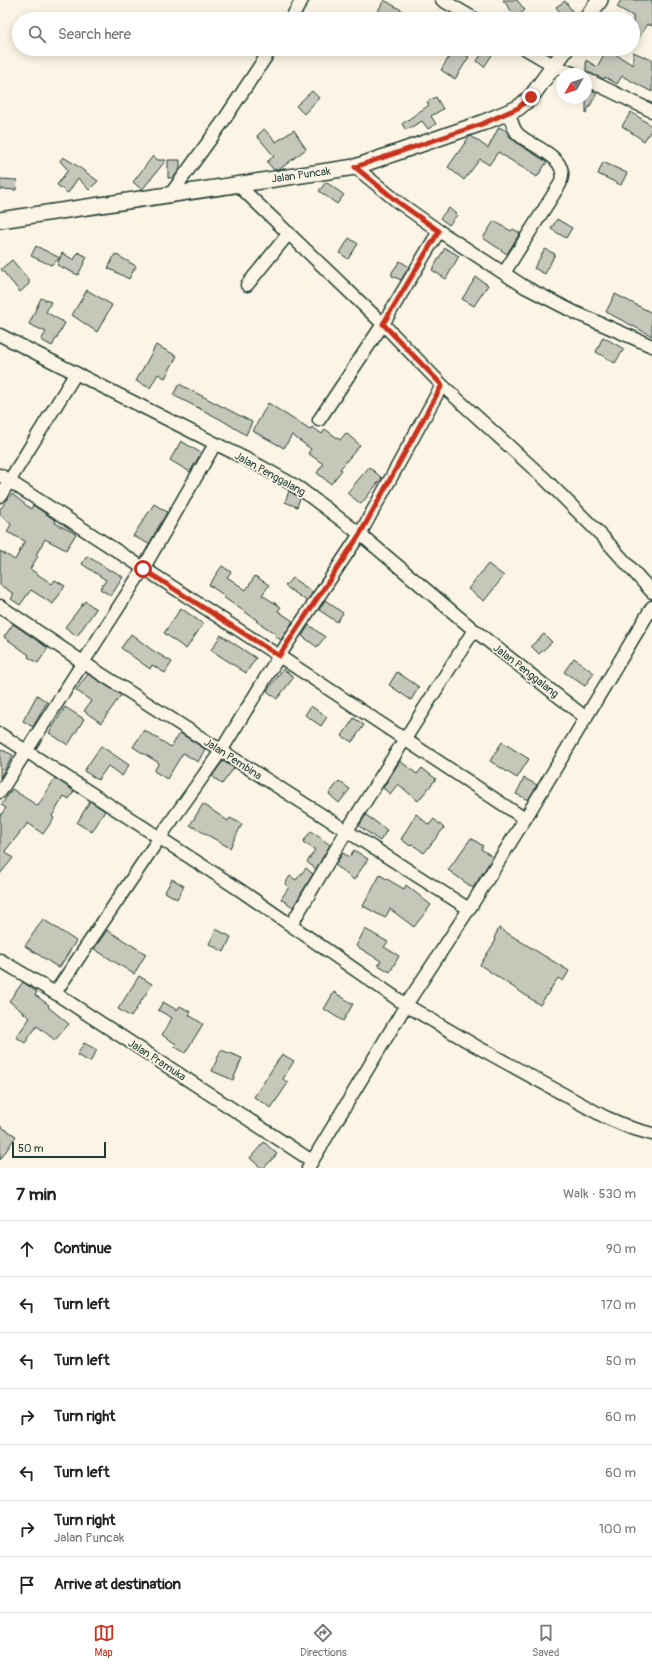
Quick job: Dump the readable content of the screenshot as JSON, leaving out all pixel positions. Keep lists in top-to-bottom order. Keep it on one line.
{"streets":{"street":["Jalan Puncak","Jalan Penggalang","Jalan Pembina","Jalan Pramuka"]},"scale_bar":"50 m","north":"bottom left","page":{"search":"Search here","scale":"50 m","heading":["7 min","Walk · 530 m"],"list":[["Continue","90 m"],["Turn left","170 m"],["Turn left","50 m"],["Turn right","60 m"],["Turn left","60 m"],["Turn right","Jalan Puncak","100 m"],"Arrive at destination"],"nav":["Map","Directions","Saved"]}}
